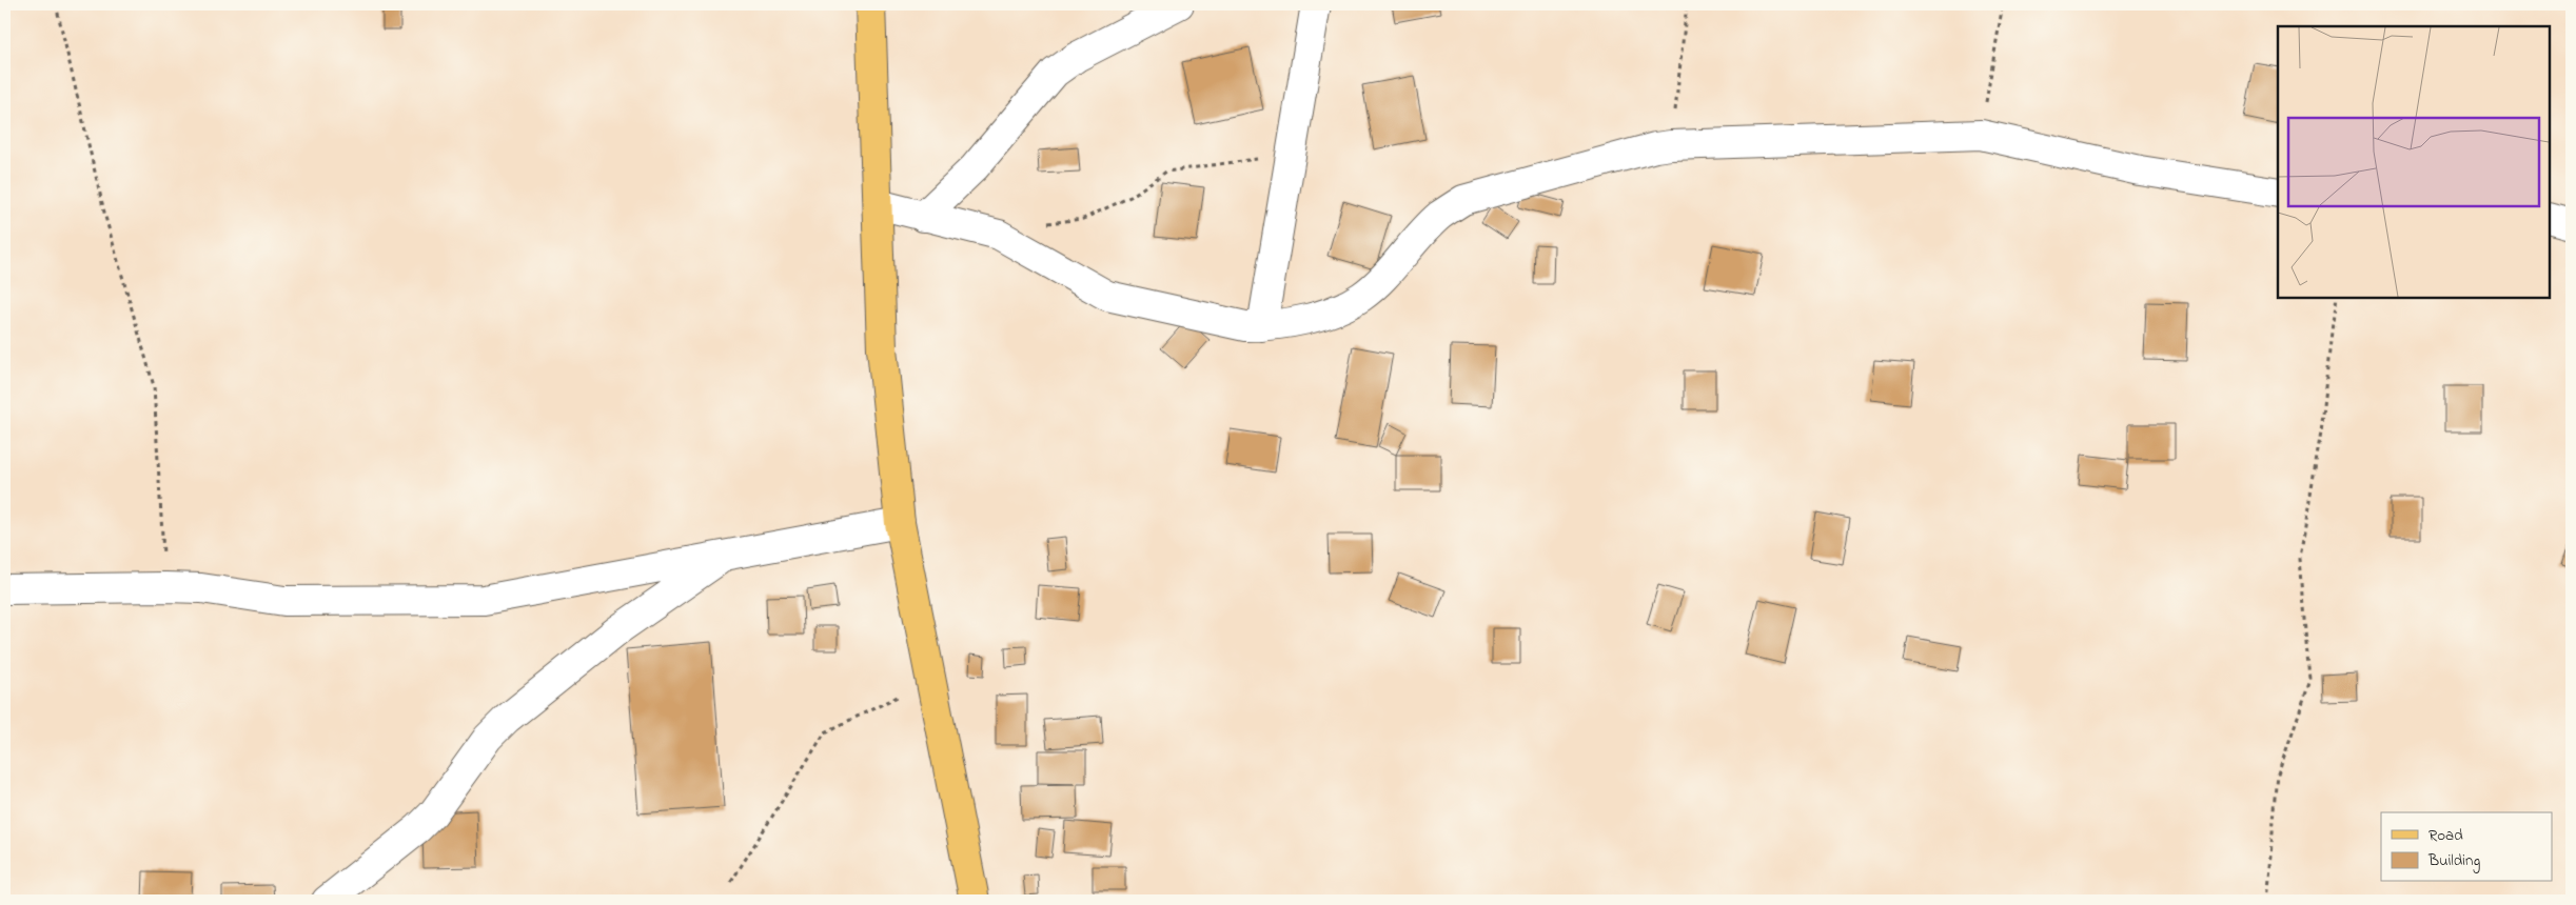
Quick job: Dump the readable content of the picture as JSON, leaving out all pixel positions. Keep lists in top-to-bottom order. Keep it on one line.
{"legend":["Road","Building"]}
